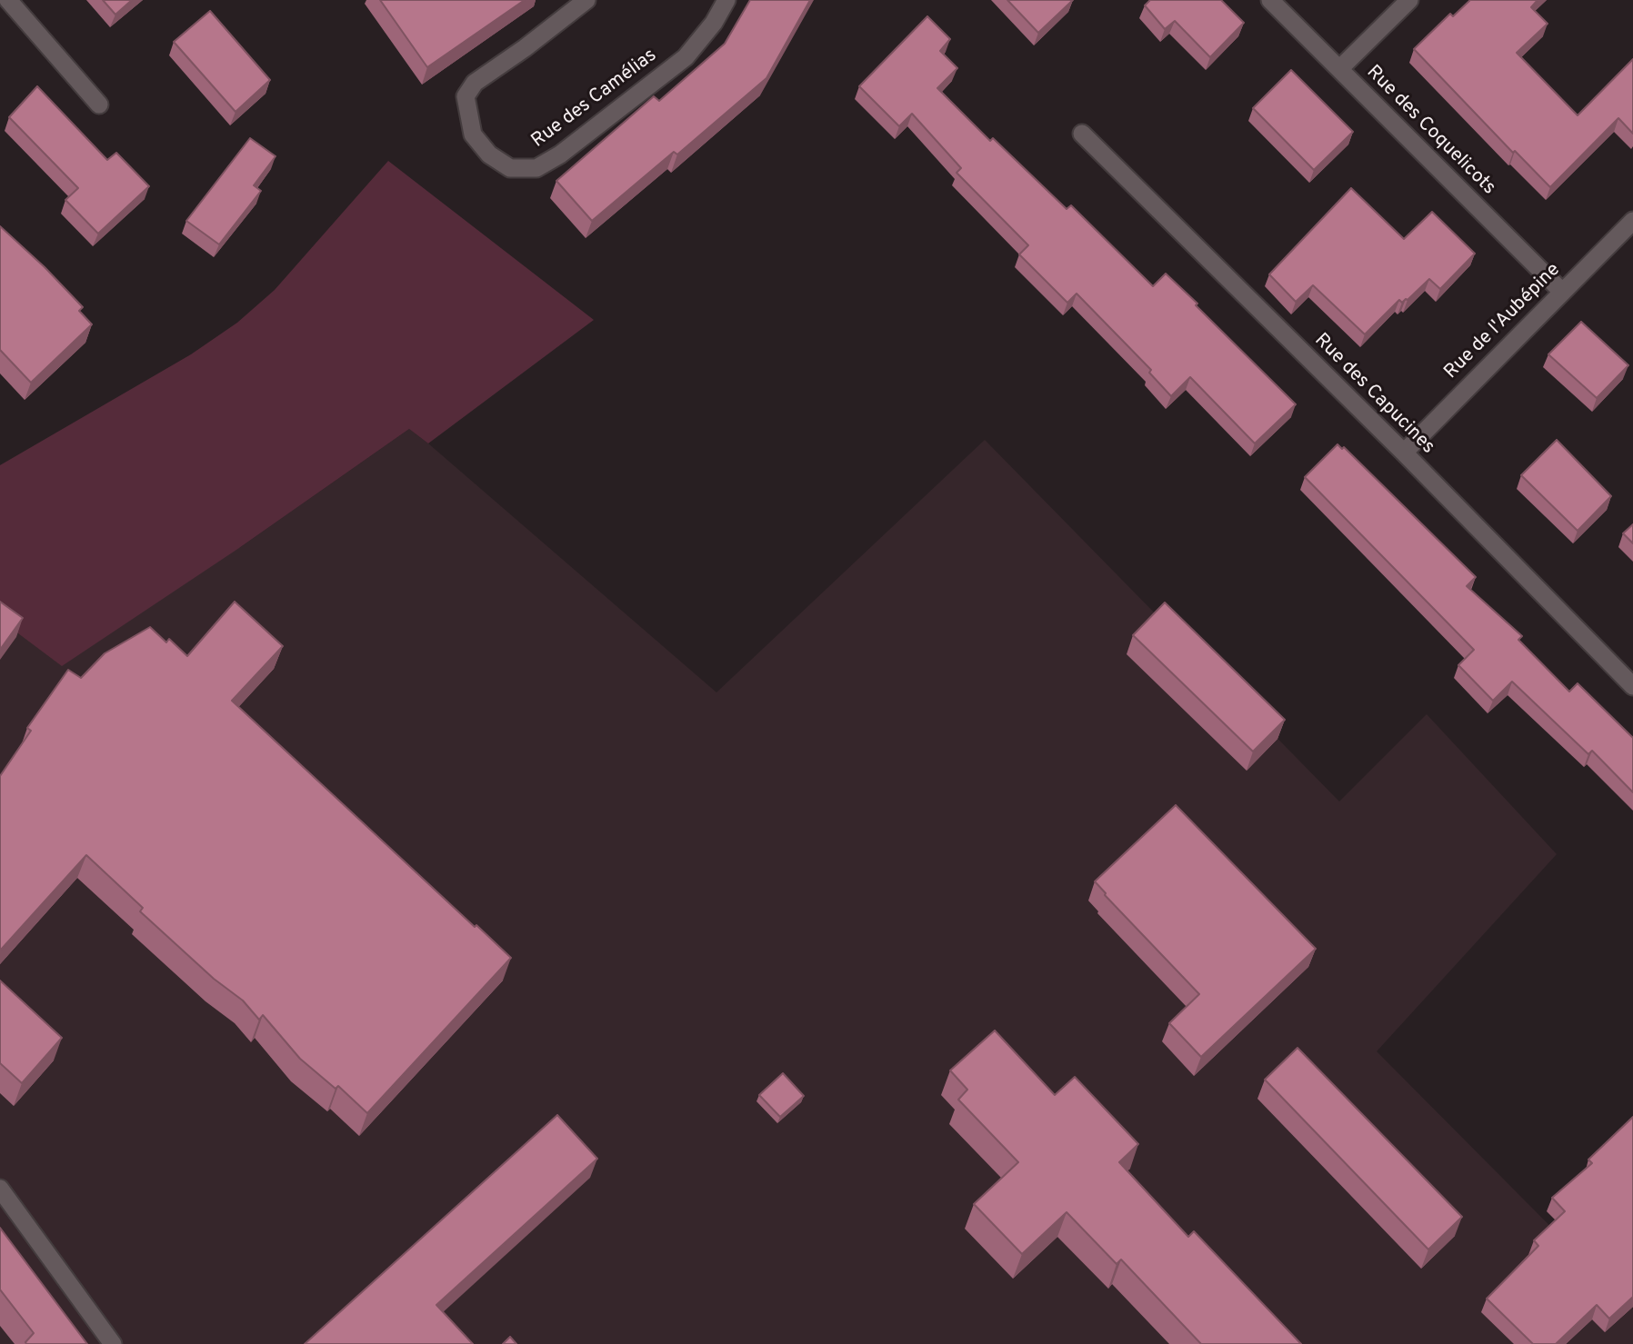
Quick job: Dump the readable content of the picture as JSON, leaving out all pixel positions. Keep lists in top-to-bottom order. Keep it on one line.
{"streets":{"street":["Rue des Camélias","Rue des Coquelicots","Rue de l'Aubépine","Rue des Capucines"]},"crossings":[["Rue des Coquelicots","Rue de l'Aubépine"],["Rue de l'Aubépine","Rue des Capucines"]]}
